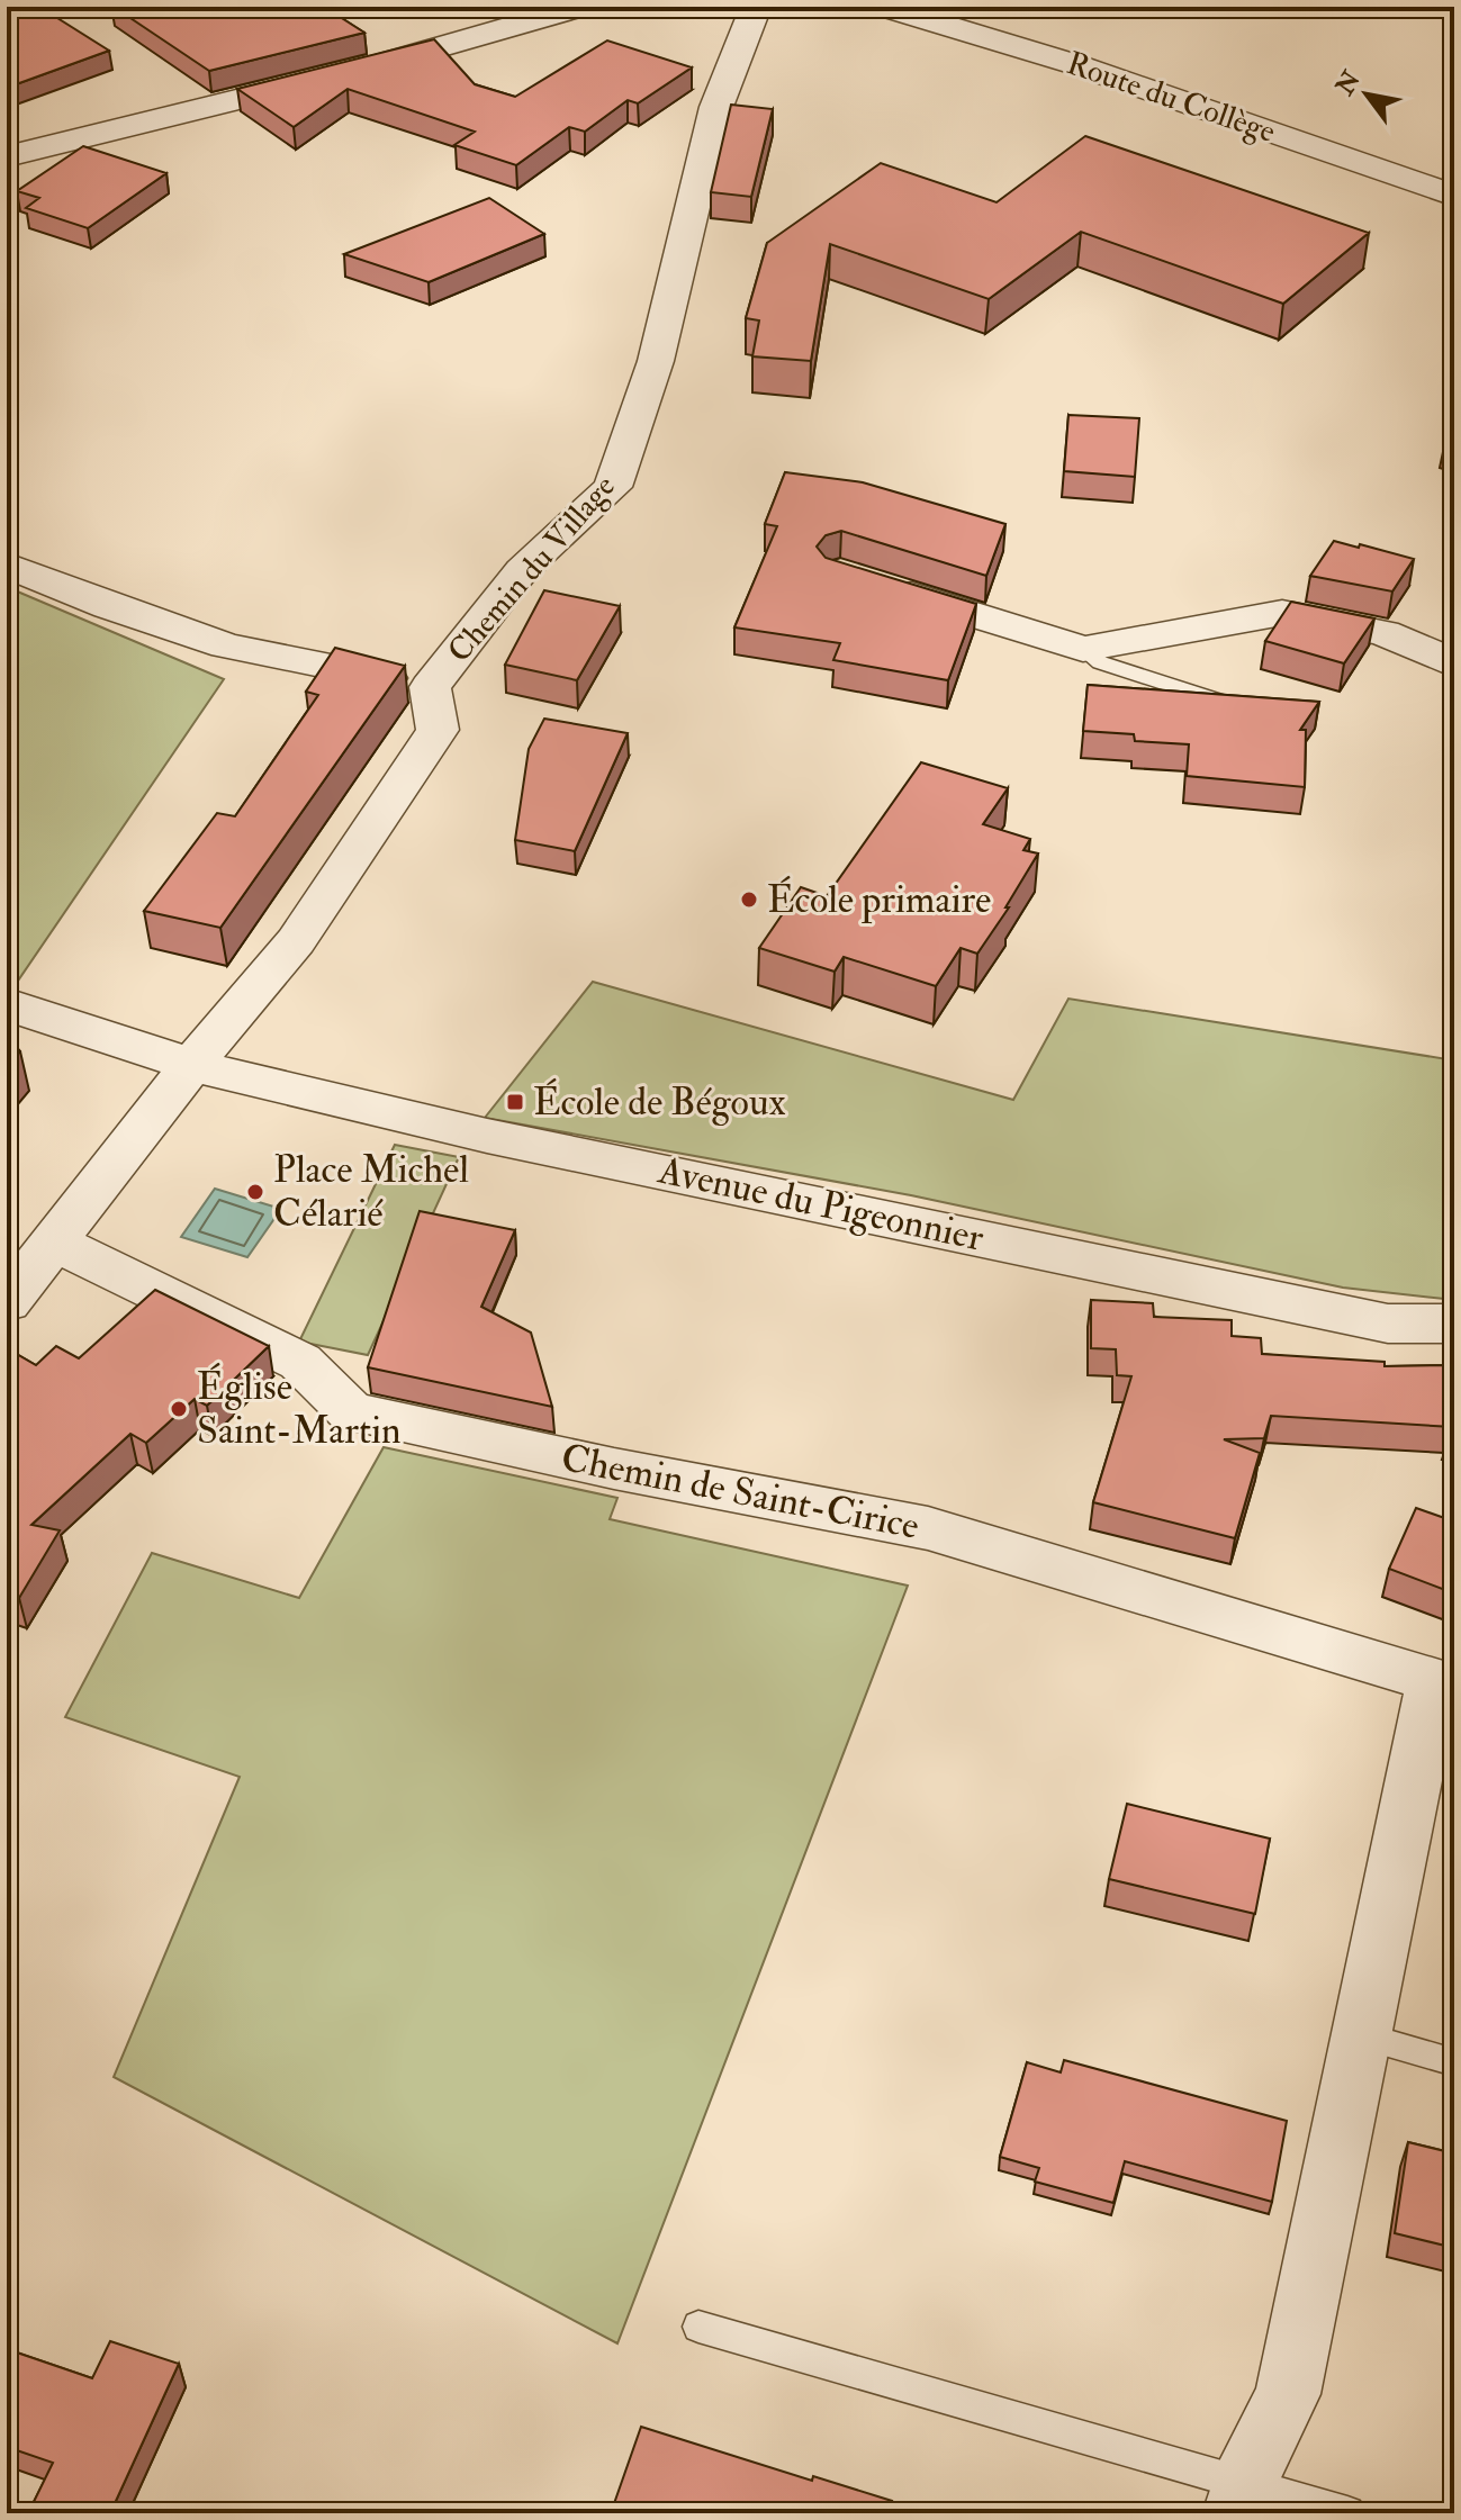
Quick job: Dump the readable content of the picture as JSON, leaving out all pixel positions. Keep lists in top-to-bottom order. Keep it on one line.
{"streets":{"street":["Route du Collège","Chemin du Village","Avenue du Pigeonnier","Chemin de Saint-Cirice"]},"crossings":[["Chemin du Village","Avenue du Pigeonnier"],["Chemin du Village","Chemin de Saint-Cirice"]],"places":{"other":["École primaire","Place Michel Célarié","Église Saint-Martin"],"transit":["École de Bégoux"]},"north":"top left"}
